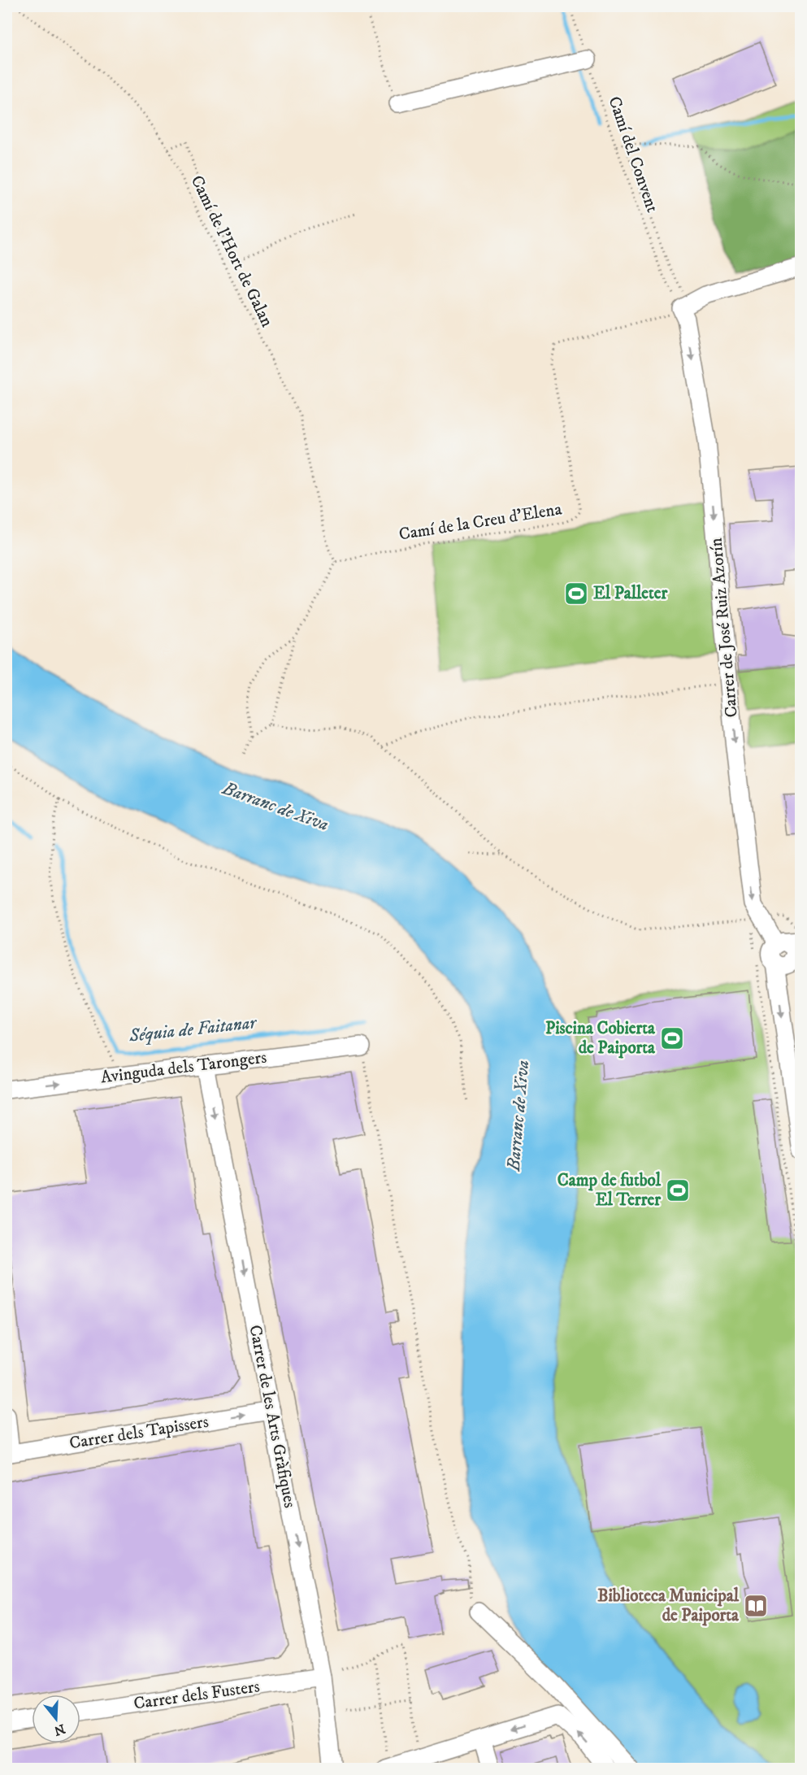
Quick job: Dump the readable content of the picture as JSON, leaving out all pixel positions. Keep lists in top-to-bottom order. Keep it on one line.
{"streets":{"street":["Carrer de José Ruiz Azorín","Avinguda dels Tarongers","Carrer de les Arts Gràfiques","Carrer dels Tapissers","Carrer dels Fusters"],"path":["Camí del Convent","Camí de l'Hort de Galan","Camí de la Creu d'Elena"]},"crossings":[["Camí del Convent","Camí de la Creu d'Elena"],["Camí del Convent","Carrer de José Ruiz Azorín"],["Camí de l'Hort de Galan","Camí de la Creu d'Elena"],["Camí de la Creu d'Elena","Carrer de José Ruiz Azorín"],["Avinguda dels Tarongers","Carrer de les Arts Gràfiques"],["Carrer de les Arts Gràfiques","Carrer dels Tapissers"],["Carrer de les Arts Gràfiques","Carrer dels Fusters"]],"one_way":["Carrer de José Ruiz Azorín","Carrer de les Arts Gràfiques","Carrer dels Tapissers"],"water":["Barranc de Xiva","Séquia de Faitanar"],"places":{"sports":["El Palleter","Piscina Cobierta de Paiporta","Camp de futbol El Terrer"],"library":["Biblioteca Municipal de Paiporta"]},"north":"bottom"}
